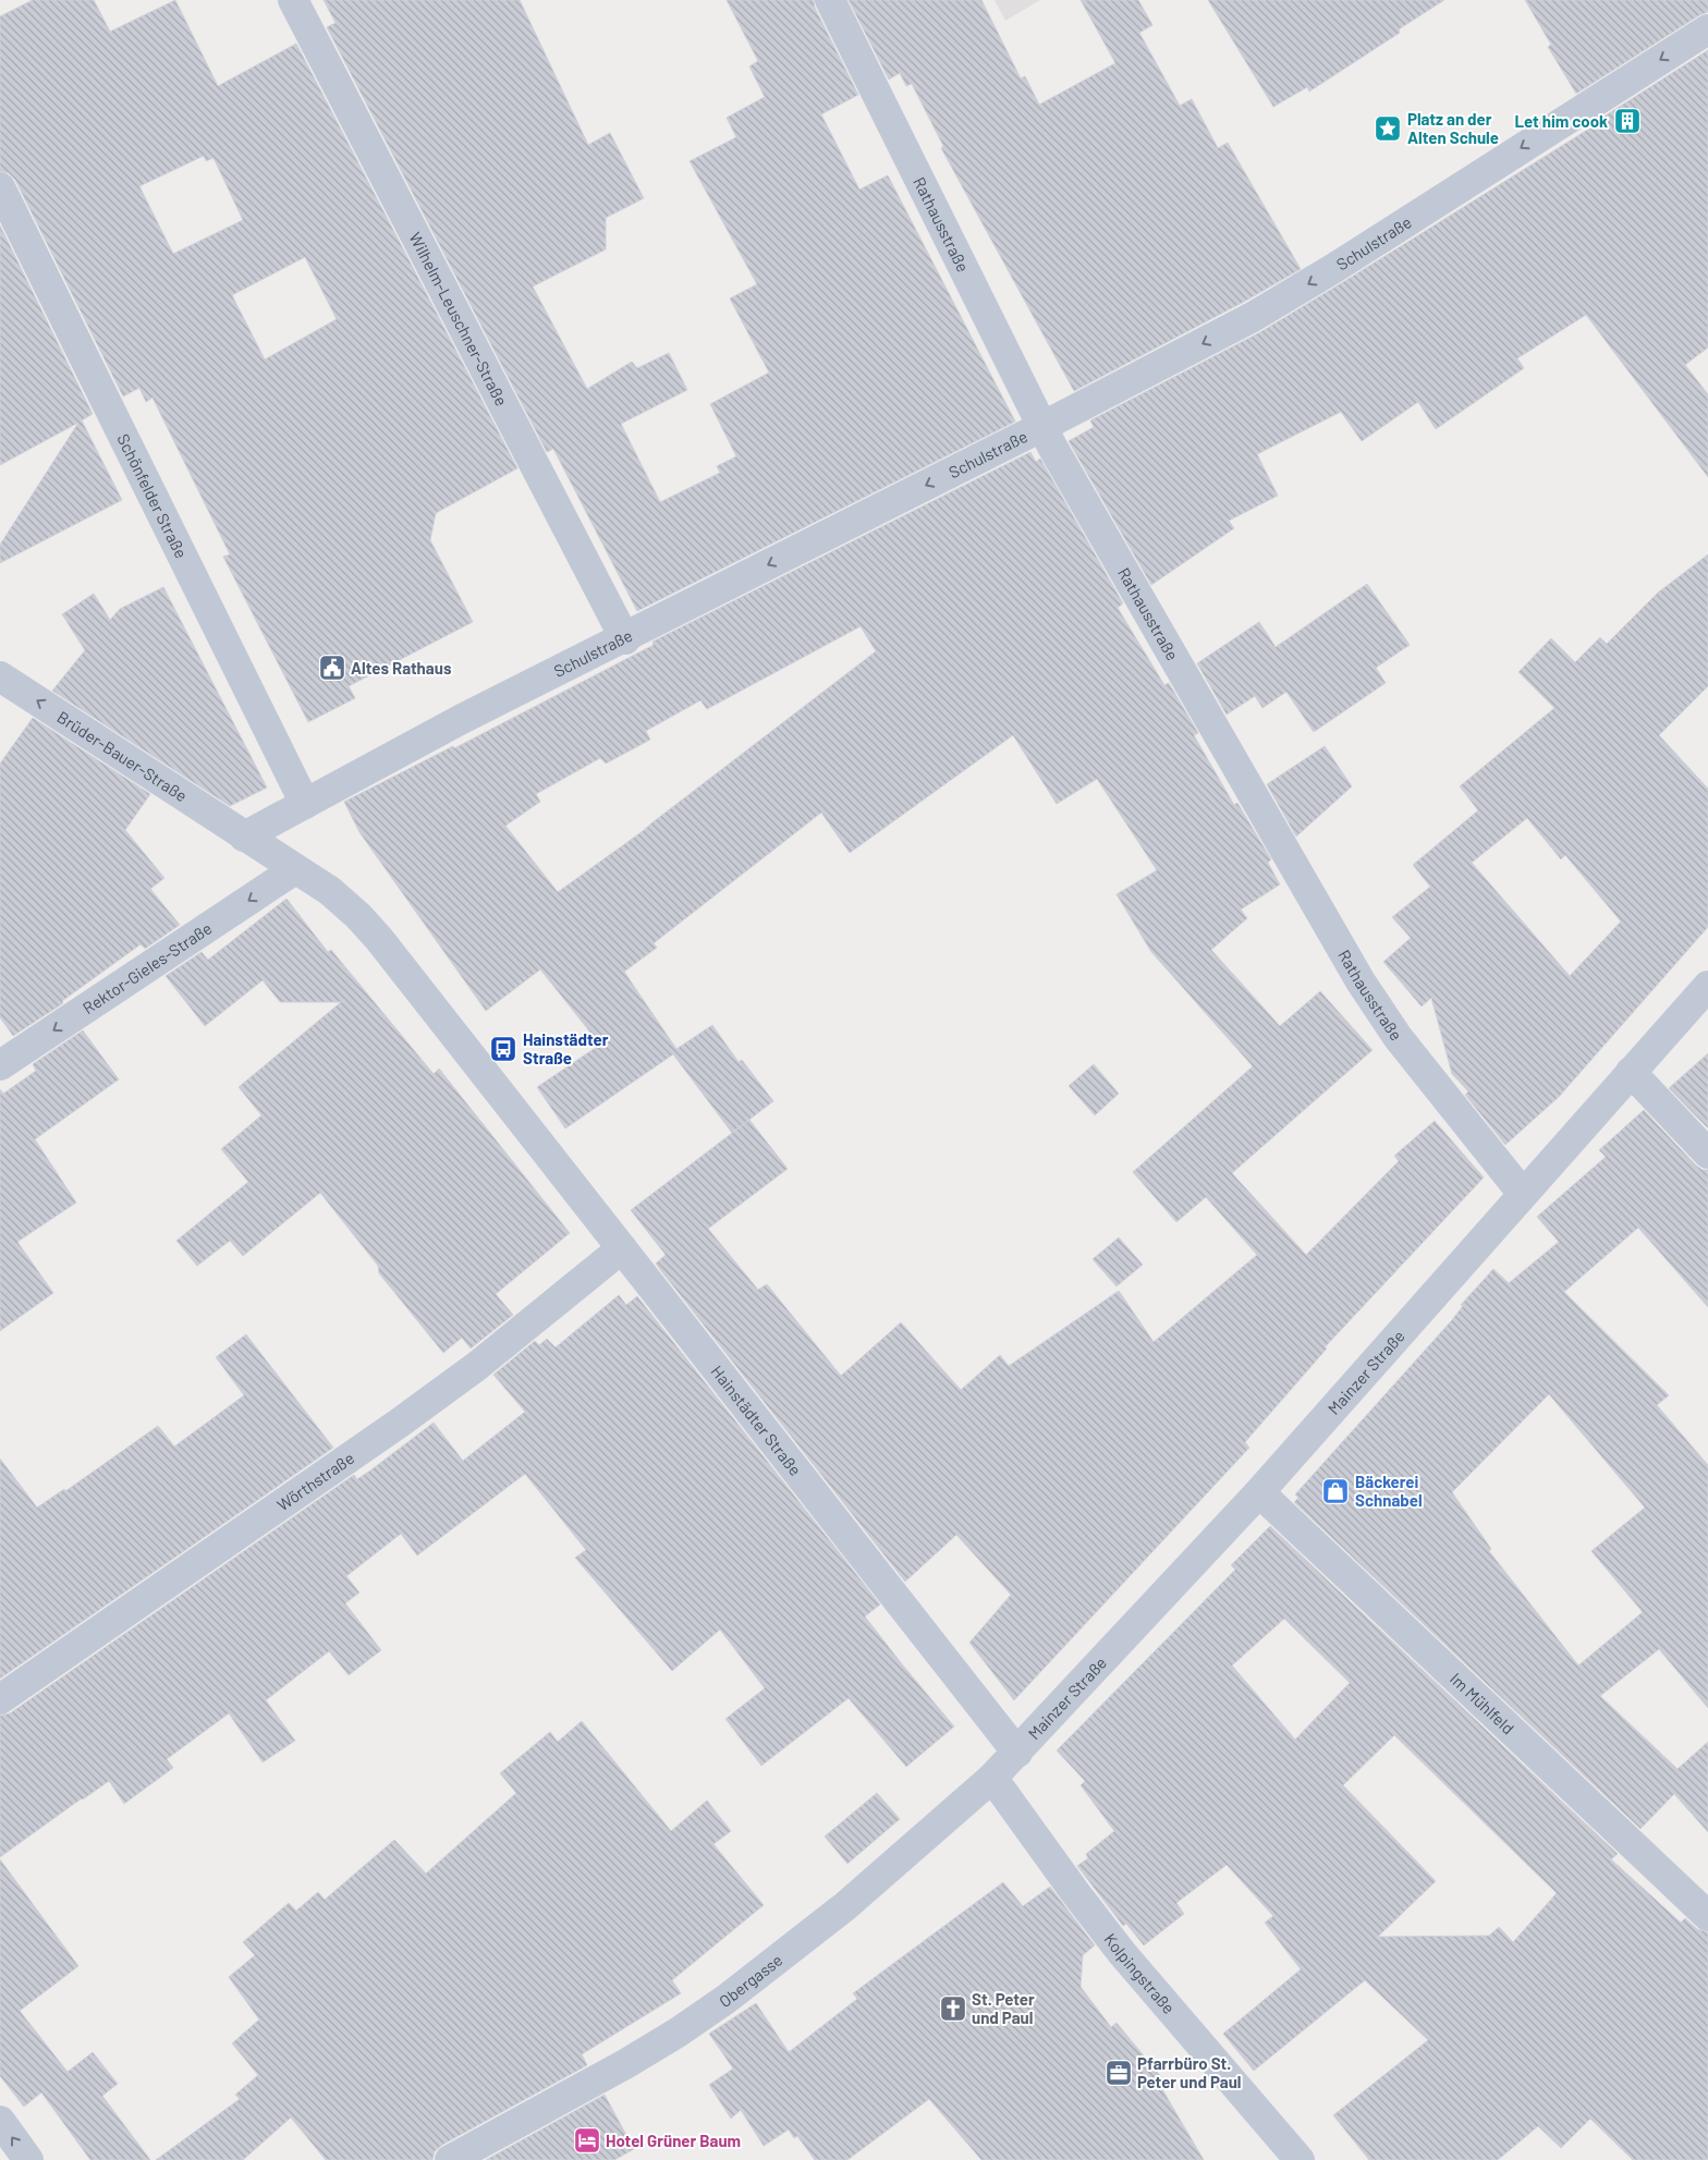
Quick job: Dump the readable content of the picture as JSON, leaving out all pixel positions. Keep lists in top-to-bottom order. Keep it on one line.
{"streets":{"street":["Rathausstraße","Schulstraße","Wilhelm-Leuschner-Straße","Schönfelder Straße","Brüder-Bauer-Straße","Rektor-Gieles-Straße","Mainzer Straße","Hainstädter Straße","Wörthstraße","Im Mühlfeld","Kolpingstraße","Obergasse"]},"crossings":[["Rathausstraße","Schulstraße"],["Rathausstraße","Mainzer Straße"],["Schulstraße","Wilhelm-Leuschner-Straße"],["Schulstraße","Schönfelder Straße"],["Schulstraße","Brüder-Bauer-Straße"],["Schulstraße","Hainstädter Straße"],["Brüder-Bauer-Straße","Hainstädter Straße"],["Rektor-Gieles-Straße","Hainstädter Straße"],["Mainzer Straße","Hainstädter Straße"],["Mainzer Straße","Im Mühlfeld"],["Mainzer Straße","Obergasse"],["Hainstädter Straße","Wörthstraße"],["Hainstädter Straße","Obergasse"],["Kolpingstraße","Obergasse"]],"one_way":["Schulstraße","Brüder-Bauer-Straße","Rektor-Gieles-Straße"],"places":{"building":["Let him cook"],"place":["Platz an der Alten Schule"],"public building":["Altes Rathaus"],"bus stop":["Hainstädter Straße"],"shop":["Bäckerei Schnabel"],"church":["St. Peter und Paul"],"office":["Pfarrbüro St. Peter und Paul"],"hotel":["Hotel Grüner Baum"]}}
